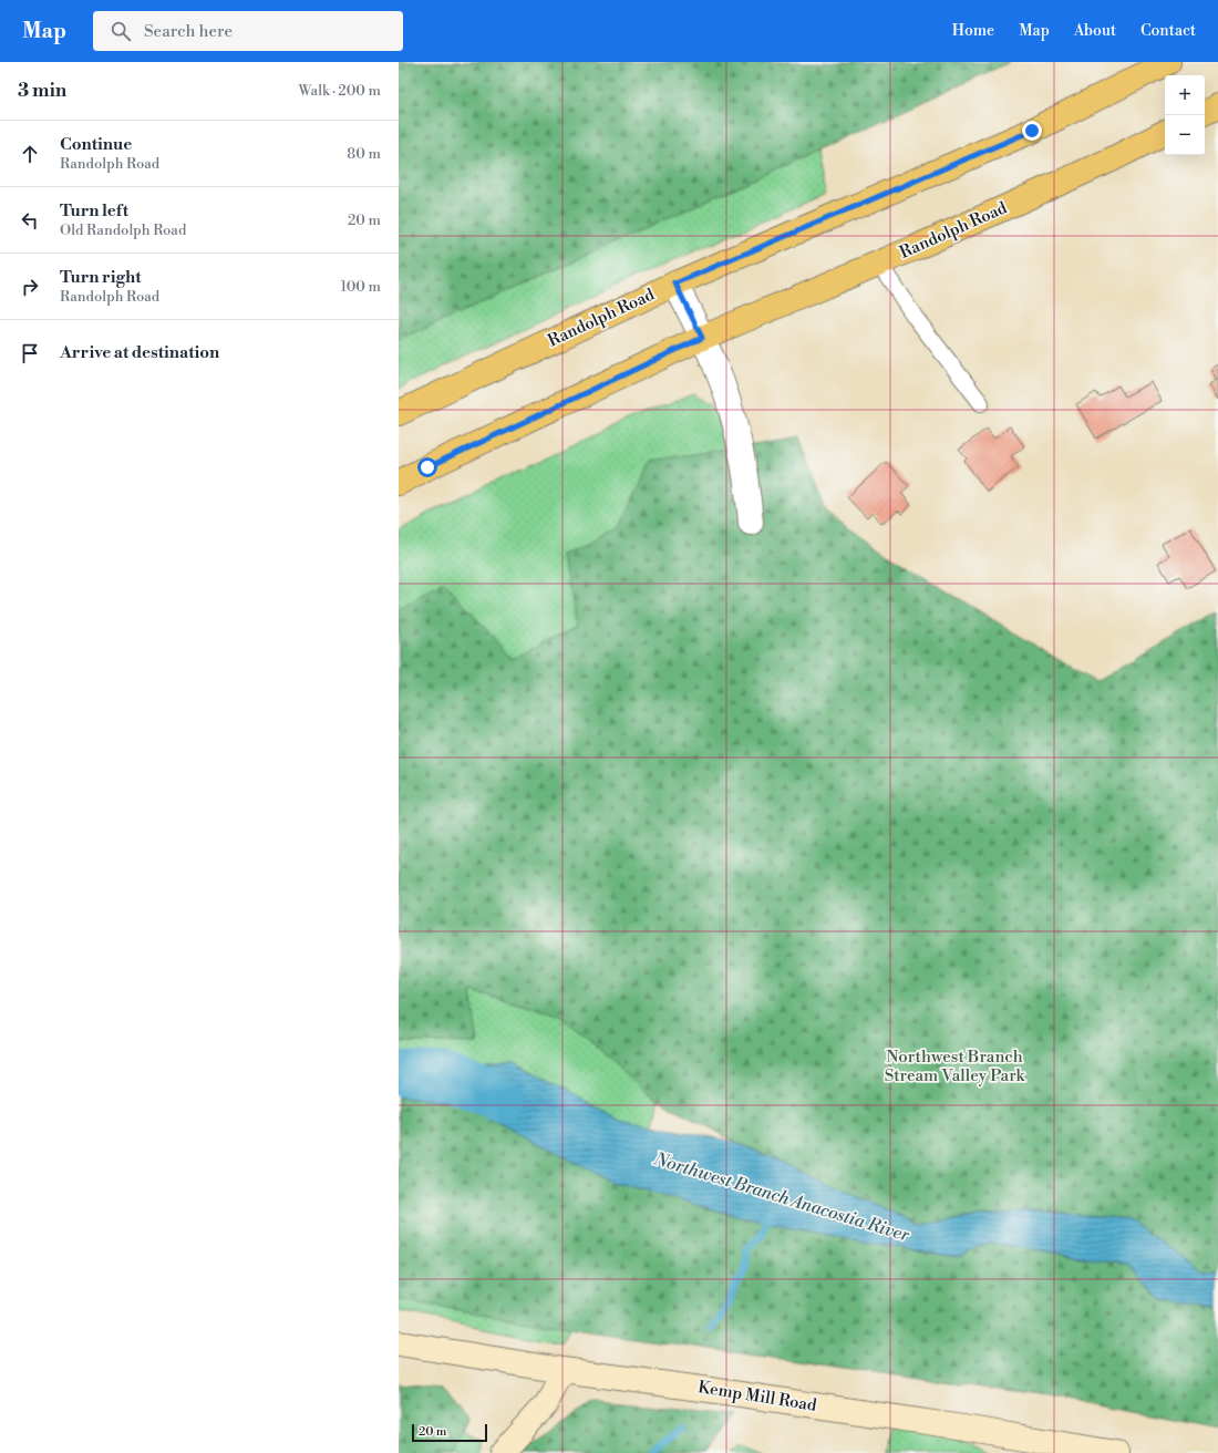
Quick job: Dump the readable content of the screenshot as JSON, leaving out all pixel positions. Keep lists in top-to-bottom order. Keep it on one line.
{"streets":{"main road":["Randolph Road"],"street":["Kemp Mill Road"]},"water":["Northwest Branch Anacostia River"],"parks":["Northwest Branch Stream Valley Park"],"scale_bar":"20 m","page":{"header":"Map","search":"Search here","nav":["Home","Map","About","Contact"],"heading":["3 min","Walk · 200 m"],"map_buttons":["+","−"],"list":[["Continue","Randolph Road","80 m"],["Turn left","Old Randolph Road","20 m"],["Turn right","Randolph Road","100 m"],"Arrive at destination"],"scale":"20 m"}}
